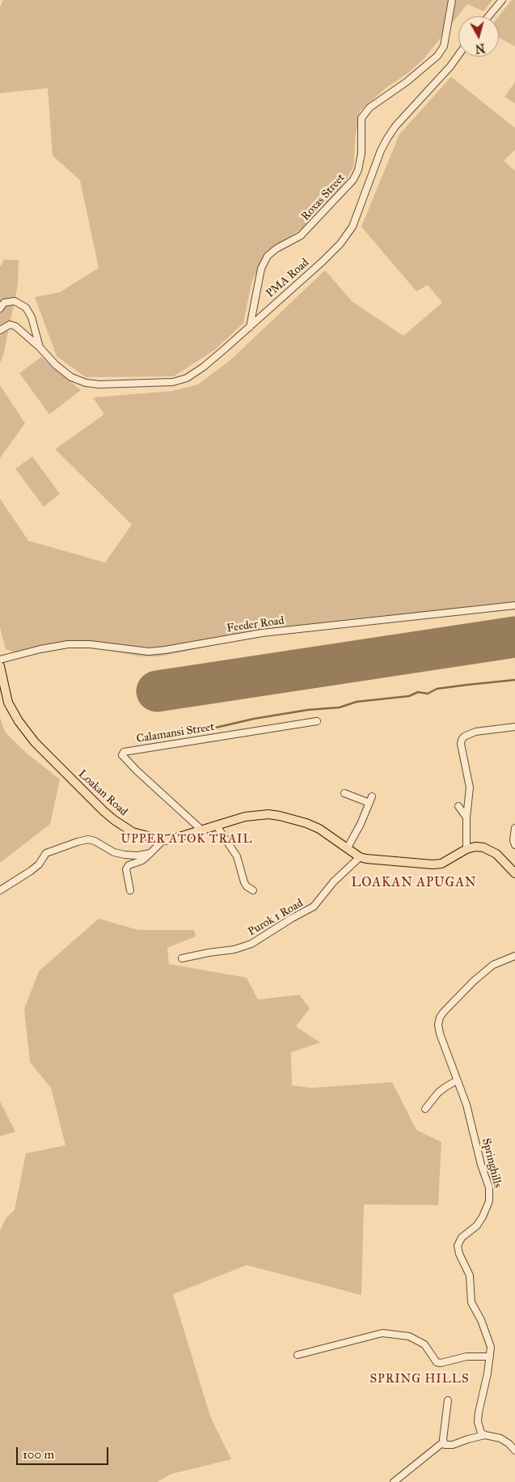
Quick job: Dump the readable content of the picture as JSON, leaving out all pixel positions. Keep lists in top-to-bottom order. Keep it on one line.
{"streets":{"main road":["Loakan Road"],"street":["Roxas Street","PMA Road","Feeder Road","Calamansi Street","Purok 1 Road","Springhills"]},"crossings":[["Roxas Street","PMA Road"],["Calamansi Street","Loakan Road"],["Loakan Road","Purok 1 Road"]],"districts":["UPPER ATOK TRAIL","LOAKAN APUGAN","SPRING HILLS"],"scale_bar":"100 m","north":"bottom"}
